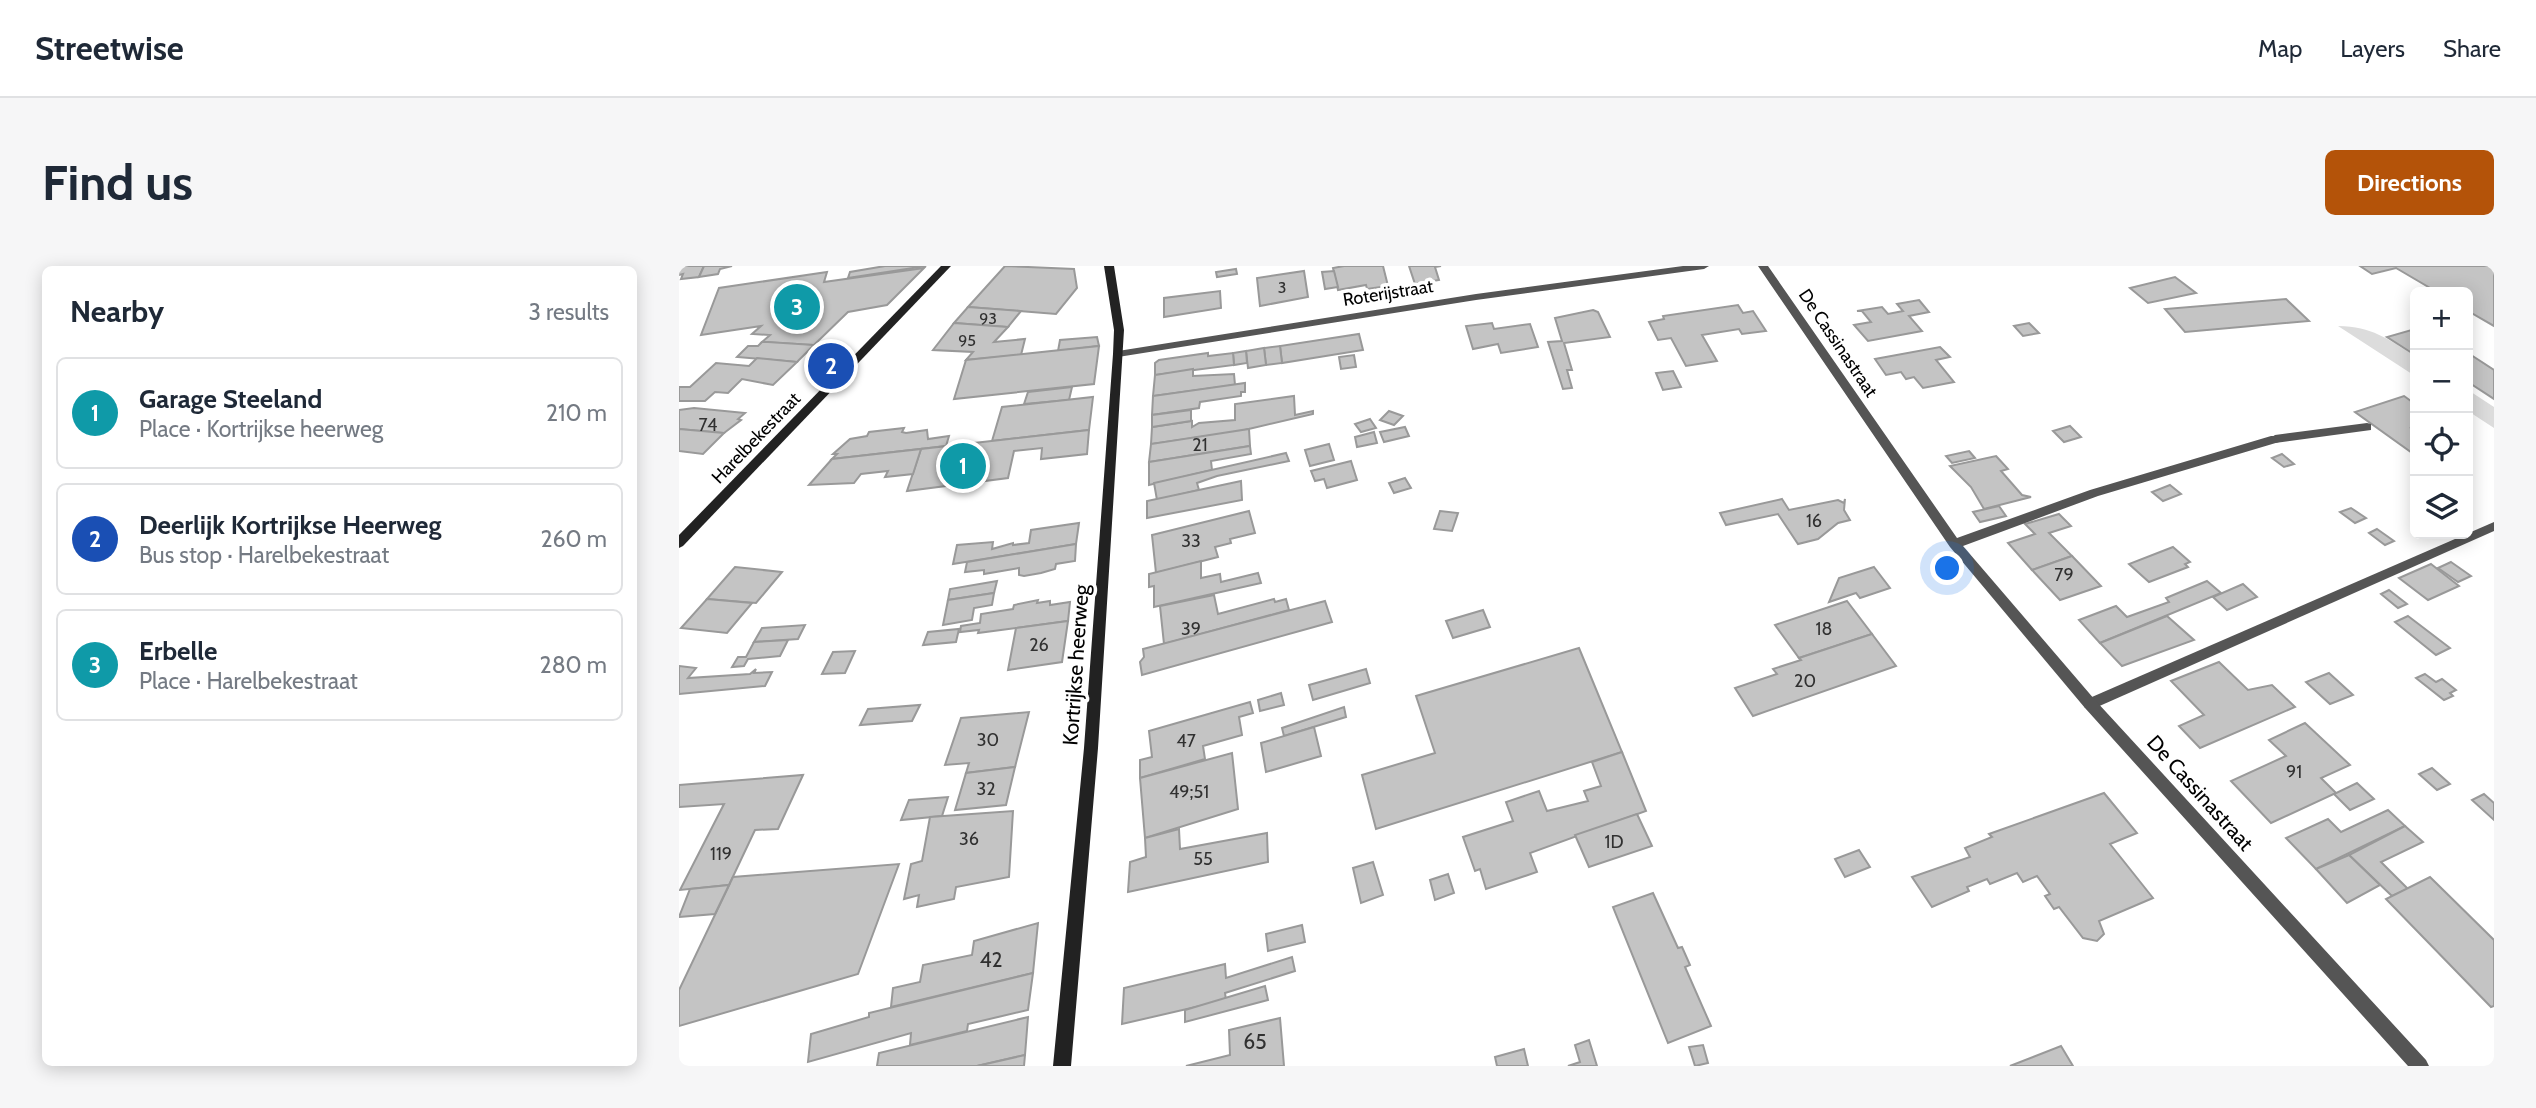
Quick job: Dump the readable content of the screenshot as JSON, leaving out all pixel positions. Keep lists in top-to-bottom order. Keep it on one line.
{"streets":{"street":["Roterijstraat","De Cassinastraat","Harelbekestraat","Kortrijkse heerweg"]},"crossings":[["Roterijstraat","Kortrijkse heerweg"]],"house_numbers":["3","93","95","74","21","16","33","79","39","18","26","20","30","47","91","32","49;51","36","1D","119","55","42","65"],"page":{"header":"Streetwise","nav":["Map","Layers","Share"],"buttons":"Directions","title":"Find us","heading":["Nearby","3 results"],"pins":["3","2","1"],"map_buttons":["+","−"],"list":[{"mark":"1","name":"Garage Steeland","note":"Place · Kortrijkse heerweg","value":"210 m"},{"mark":"2","name":"Deerlijk Kortrijkse Heerweg","note":"Bus stop · Harelbekestraat","value":"260 m"},{"mark":"3","name":"Erbelle","note":"Place · Harelbekestraat","value":"280 m"}]}}
